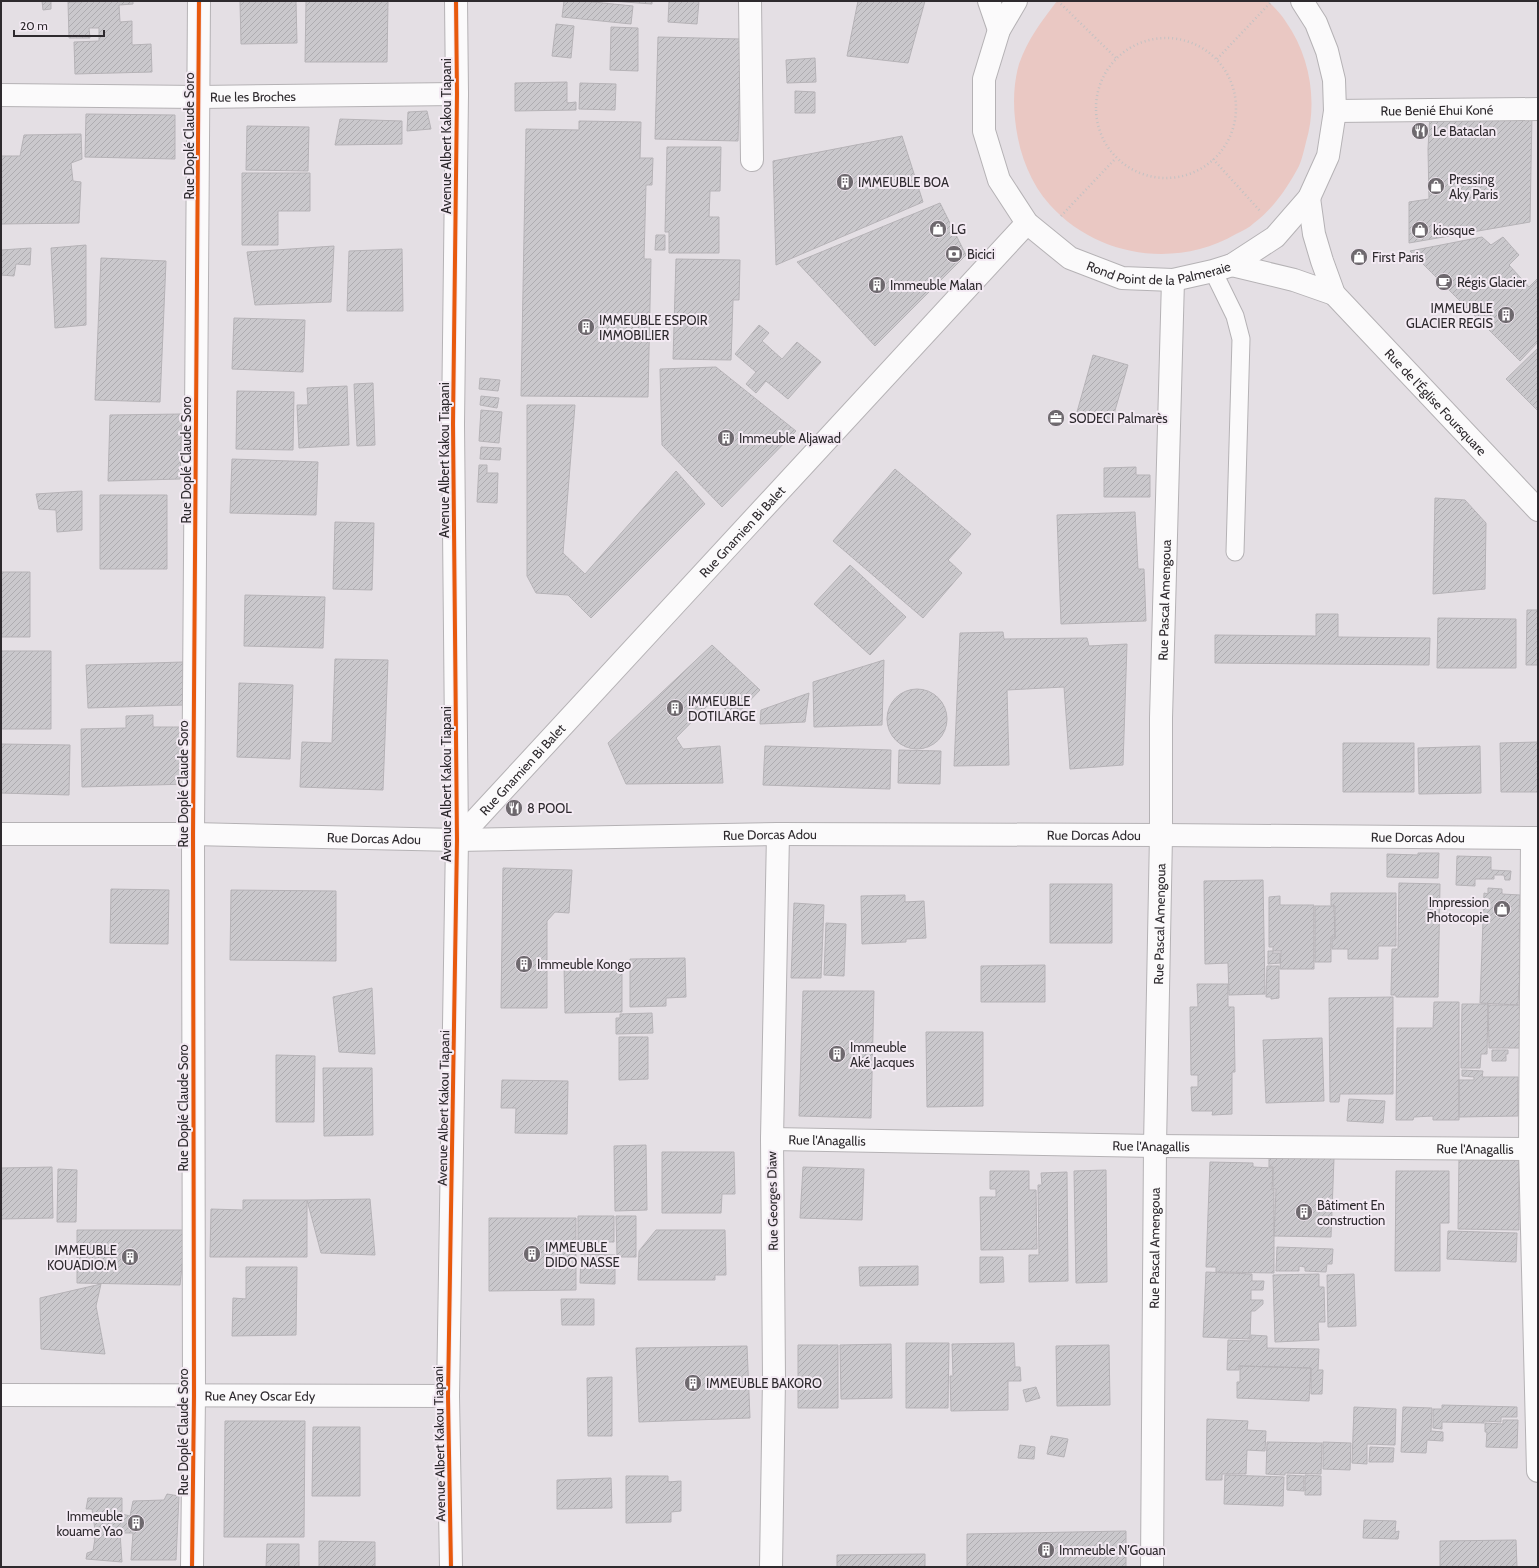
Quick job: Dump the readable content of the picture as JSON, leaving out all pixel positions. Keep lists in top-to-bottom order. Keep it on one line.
{"streets":{"street":["Rue les Broches","Rue Benié Ehui Koné","Rue Doplé Claude Soro","Avenue Albert Kakou Tiapani","Rond Point de la Palmeraie","Rue de l'Église Foursquare","Rue Gnamien Bi Balet","Rue Pascal Amengoua","Rue Dorcas Adou","Rue l'Anagallis","Rue Georges Diaw","Rue Aney Oscar Edy"]},"crossings":[["Rue les Broches","Rue Doplé Claude Soro"],["Rue les Broches","Avenue Albert Kakou Tiapani"],["Rue Benié Ehui Koné","Rond Point de la Palmeraie"],["Rue Doplé Claude Soro","Rue Dorcas Adou"],["Rue Doplé Claude Soro","Rue Aney Oscar Edy"],["Avenue Albert Kakou Tiapani","Rue Gnamien Bi Balet"],["Avenue Albert Kakou Tiapani","Rue Dorcas Adou"],["Avenue Albert Kakou Tiapani","Rue Aney Oscar Edy"],["Rond Point de la Palmeraie","Rue de l'Église Foursquare"],["Rond Point de la Palmeraie","Rue Gnamien Bi Balet"],["Rond Point de la Palmeraie","Rue Pascal Amengoua"],["Rue Gnamien Bi Balet","Rue Dorcas Adou"],["Rue Pascal Amengoua","Rue Dorcas Adou"],["Rue Pascal Amengoua","Rue l'Anagallis"],["Rue Dorcas Adou","Rue Georges Diaw"],["Rue l'Anagallis","Rue Georges Diaw"]],"places":{"restaurant":["Le Bataclan","8 POOL"],"building":["IMMEUBLE BOA","Immeuble Malan","IMMEUBLE GLACIER REGIS","IMMEUBLE ESPOIR IMMOBILIER","Immeuble Aljawad","IMMEUBLE DOTILARGE","Immeuble Kongo","Immeuble Aké Jacques","Bâtiment En construction","IMMEUBLE DIDO NASSE","IMMEUBLE KOUADIO.M","IMMEUBLE BAKORO","Immeuble kouame Yao","Immeuble N’Gouan"],"shop":["Pressing Aky Paris","LG","kiosque","First Paris","Impression Photocopie"],"bank":["Bicici"],"cafe":["Régis Glacier"],"office":["SODECI Palmarès"]},"scale_bar":"20 m"}
